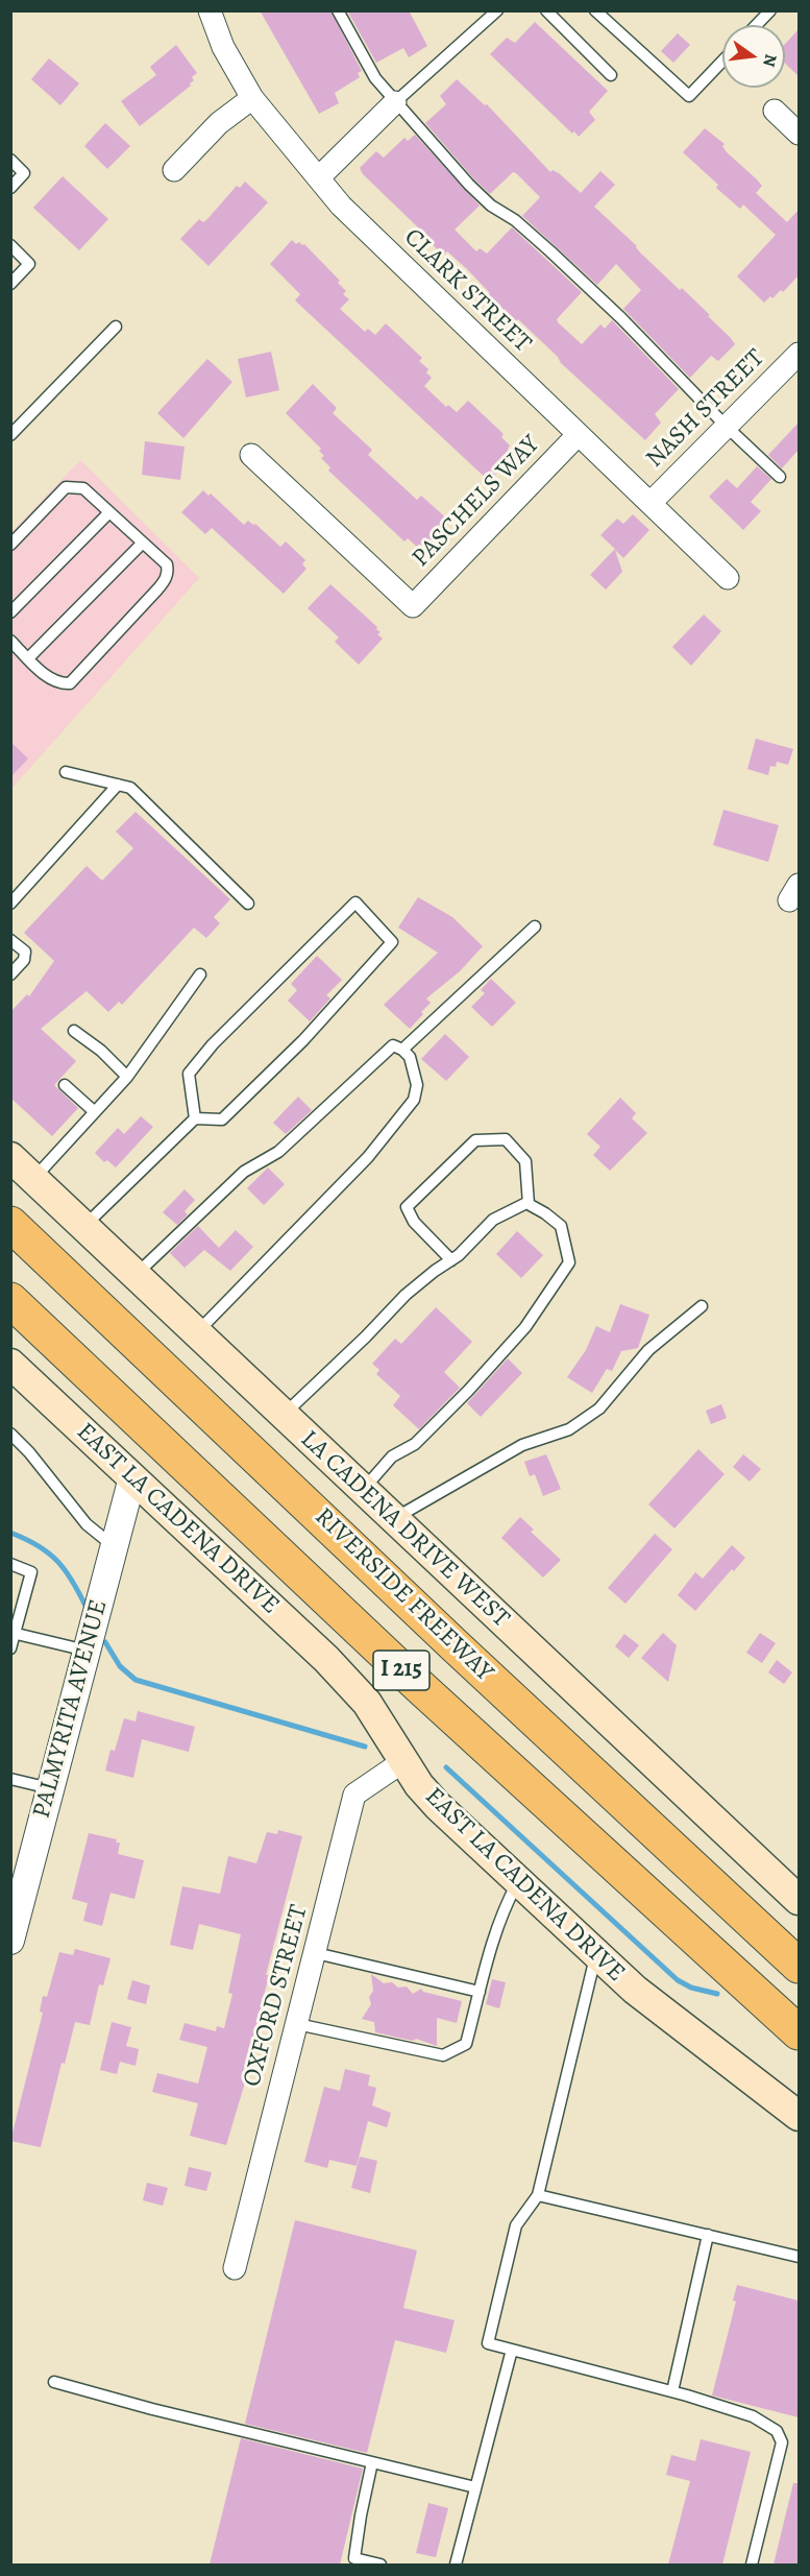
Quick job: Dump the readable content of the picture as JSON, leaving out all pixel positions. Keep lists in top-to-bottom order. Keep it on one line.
{"streets":{"highway":["RIVERSIDE FREEWAY","I 215"],"main road":["EAST LA CADENA DRIVE","LA CADENA DRIVE WEST"],"street":["CLARK STREET","NASH STREET","PASCHELS WAY","PALMYRITA AVENUE","OXFORD STREET"]},"crossings":[["CLARK STREET","NASH STREET"],["CLARK STREET","PASCHELS WAY"],["EAST LA CADENA DRIVE","PALMYRITA AVENUE"],["EAST LA CADENA DRIVE","OXFORD STREET"]],"north":"right"}
